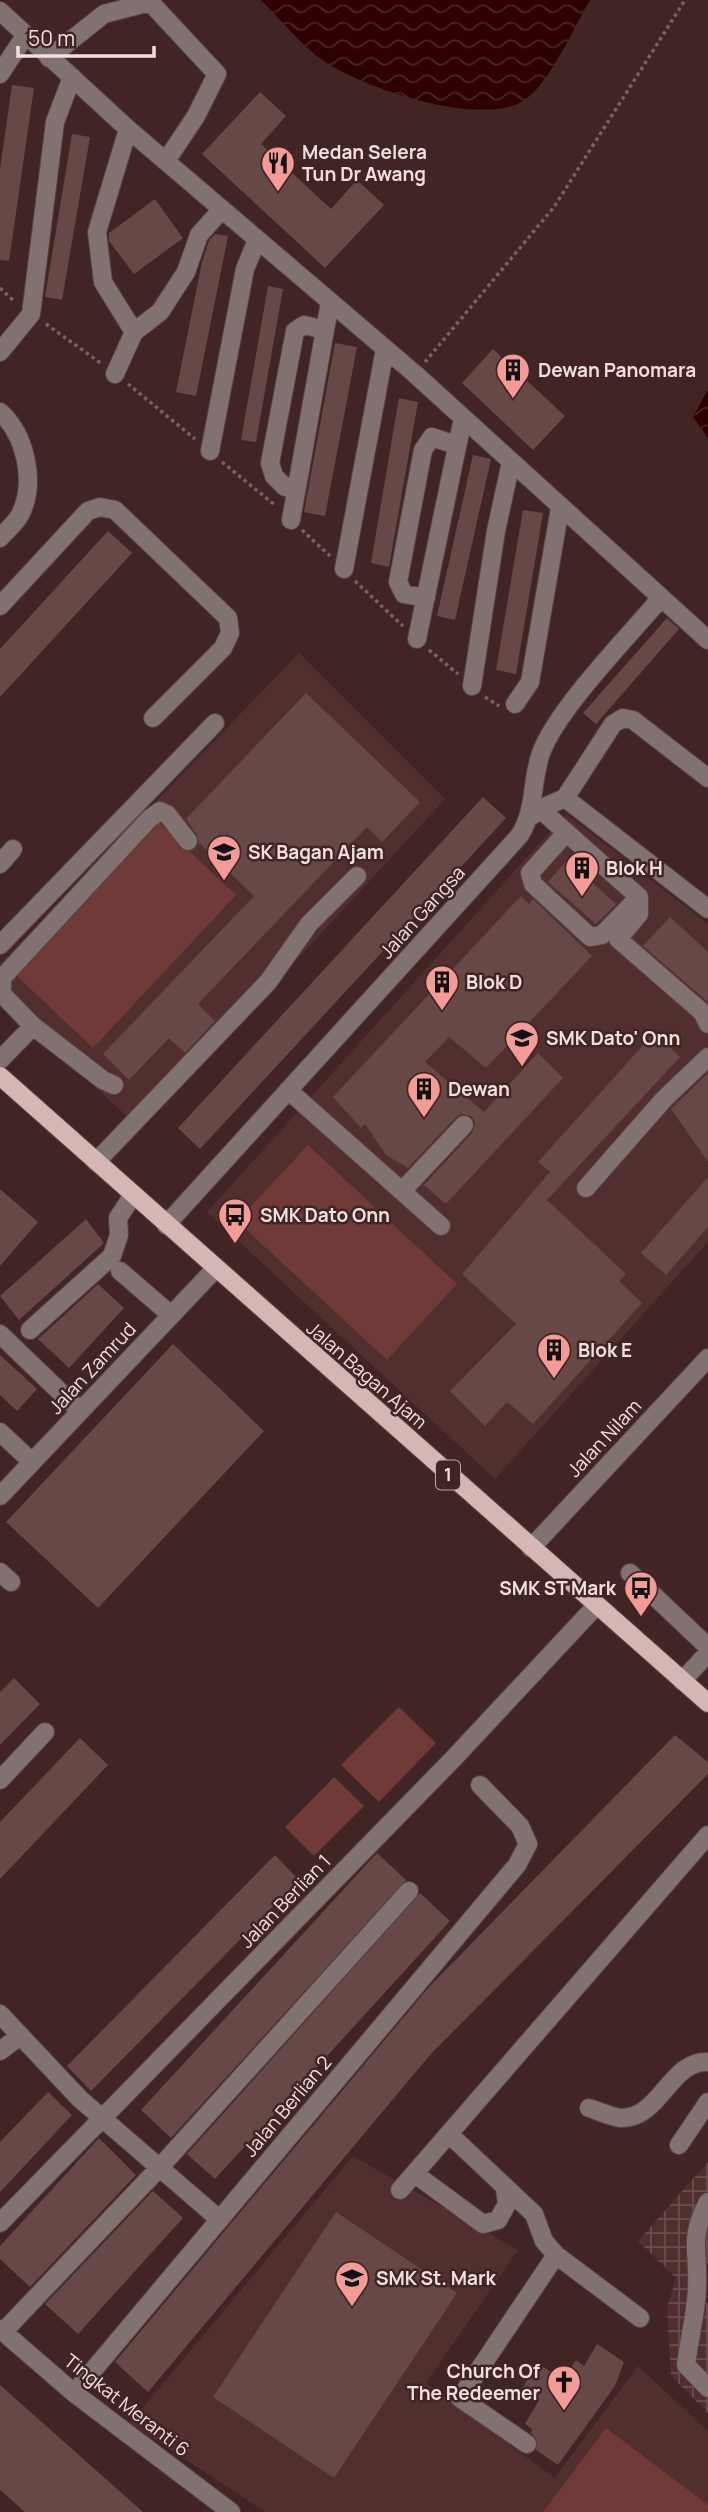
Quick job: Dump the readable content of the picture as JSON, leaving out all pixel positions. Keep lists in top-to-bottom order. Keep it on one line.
{"streets":{"main road":["Jalan Bagan Ajam","1"],"street":["Jalan Gangsa","Jalan Zamrud","Jalan Nilam","Jalan Berlian 1","Jalan Berlian 2","Tingkat Meranti 6"]},"crossings":[["Jalan Gangsa","Jalan Bagan Ajam"],["Jalan Zamrud","Jalan Bagan Ajam"],["Jalan Bagan Ajam","Jalan Nilam"],["Jalan Bagan Ajam","Jalan Berlian 1"],["Jalan Berlian 2","Tingkat Meranti 6"]],"places":{"restaurant":["Medan Selera Tun Dr Awang"],"building":["Dewan Panomara","Blok H","Blok D","Dewan","Blok E"],"school or university":["SK Bagan Ajam","SMK Dato' Onn","SMK St. Mark"],"bus stop":["SMK Dato Onn","SMK ST Mark"],"church":["Church Of The Redeemer"]},"scale_bar":"50 m"}
